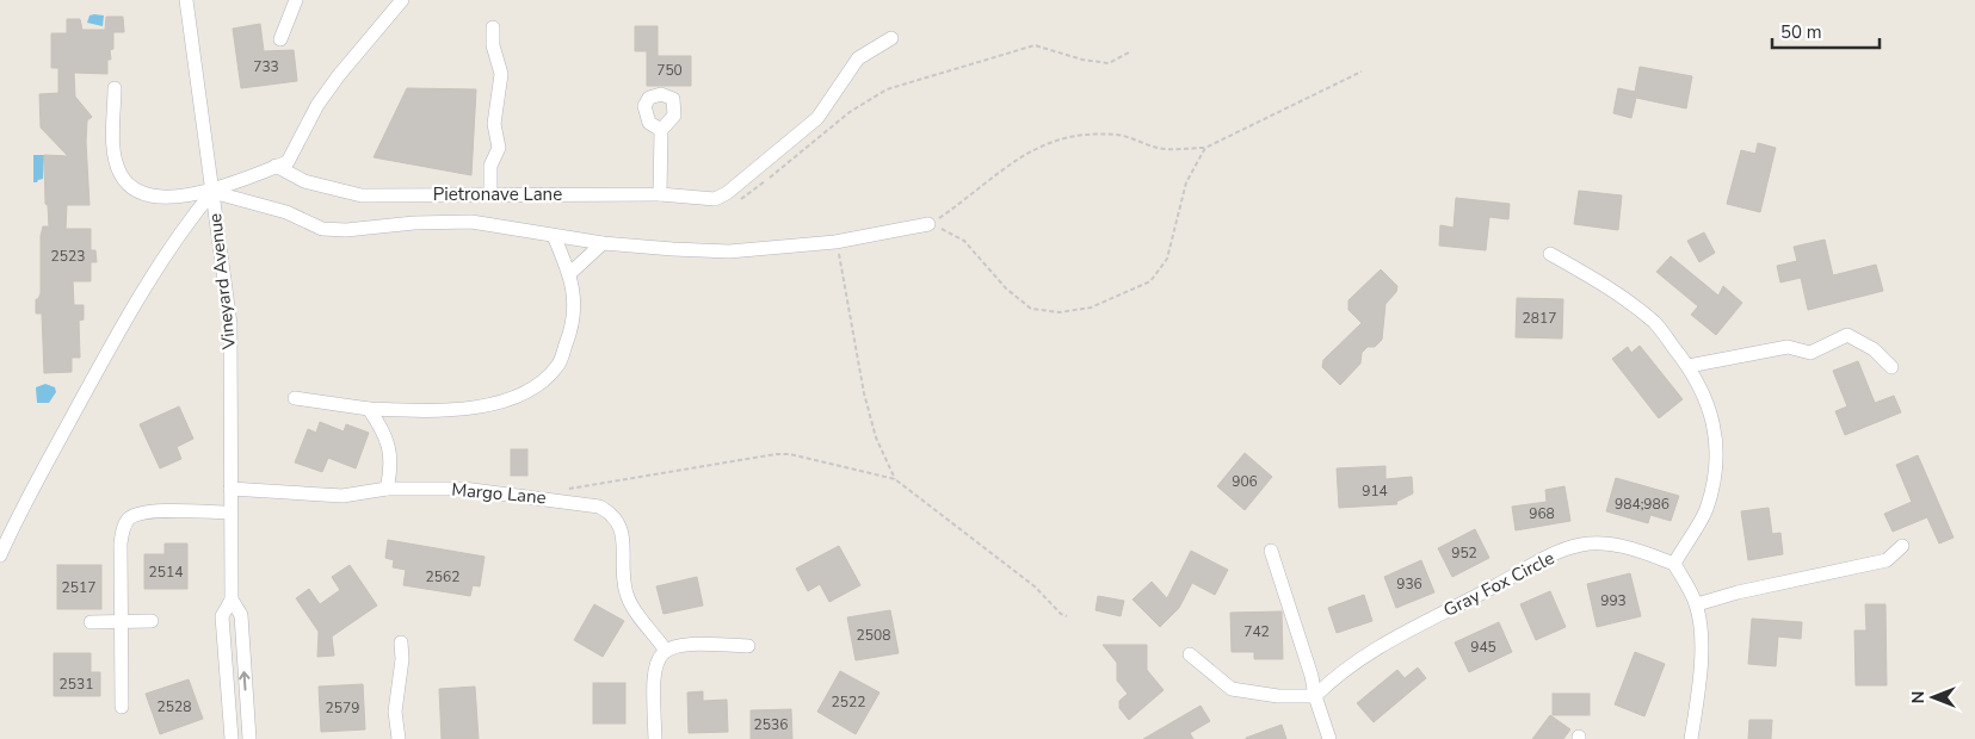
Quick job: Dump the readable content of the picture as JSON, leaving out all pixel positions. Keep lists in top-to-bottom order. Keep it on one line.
{"streets":{"street":["Pietronave Lane","Vineyard Avenue","Margo Lane","Gray Fox Circle"]},"crossings":[["Vineyard Avenue","Margo Lane"]],"house_numbers":["733","750","2523","2817","906","914","984;986","968","952","2514","2562","936","2517","993","742","2508","945","2531","2522","2528","2579","2536"],"scale_bar":"50 m","north":"left"}
